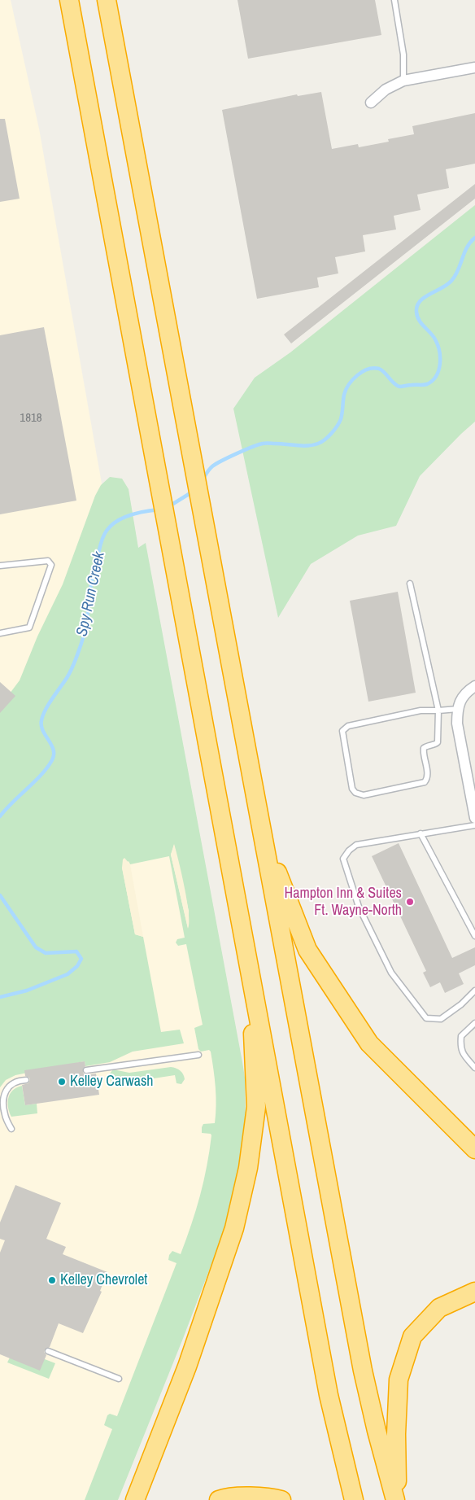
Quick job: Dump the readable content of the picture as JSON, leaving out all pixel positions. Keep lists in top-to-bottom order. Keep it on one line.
{"water":["Spy Run Creek"],"places":["Hampton Inn & Suites Ft. Wayne-North","Kelley Carwash","Kelley Chevrolet"],"house_numbers":["1818"]}
